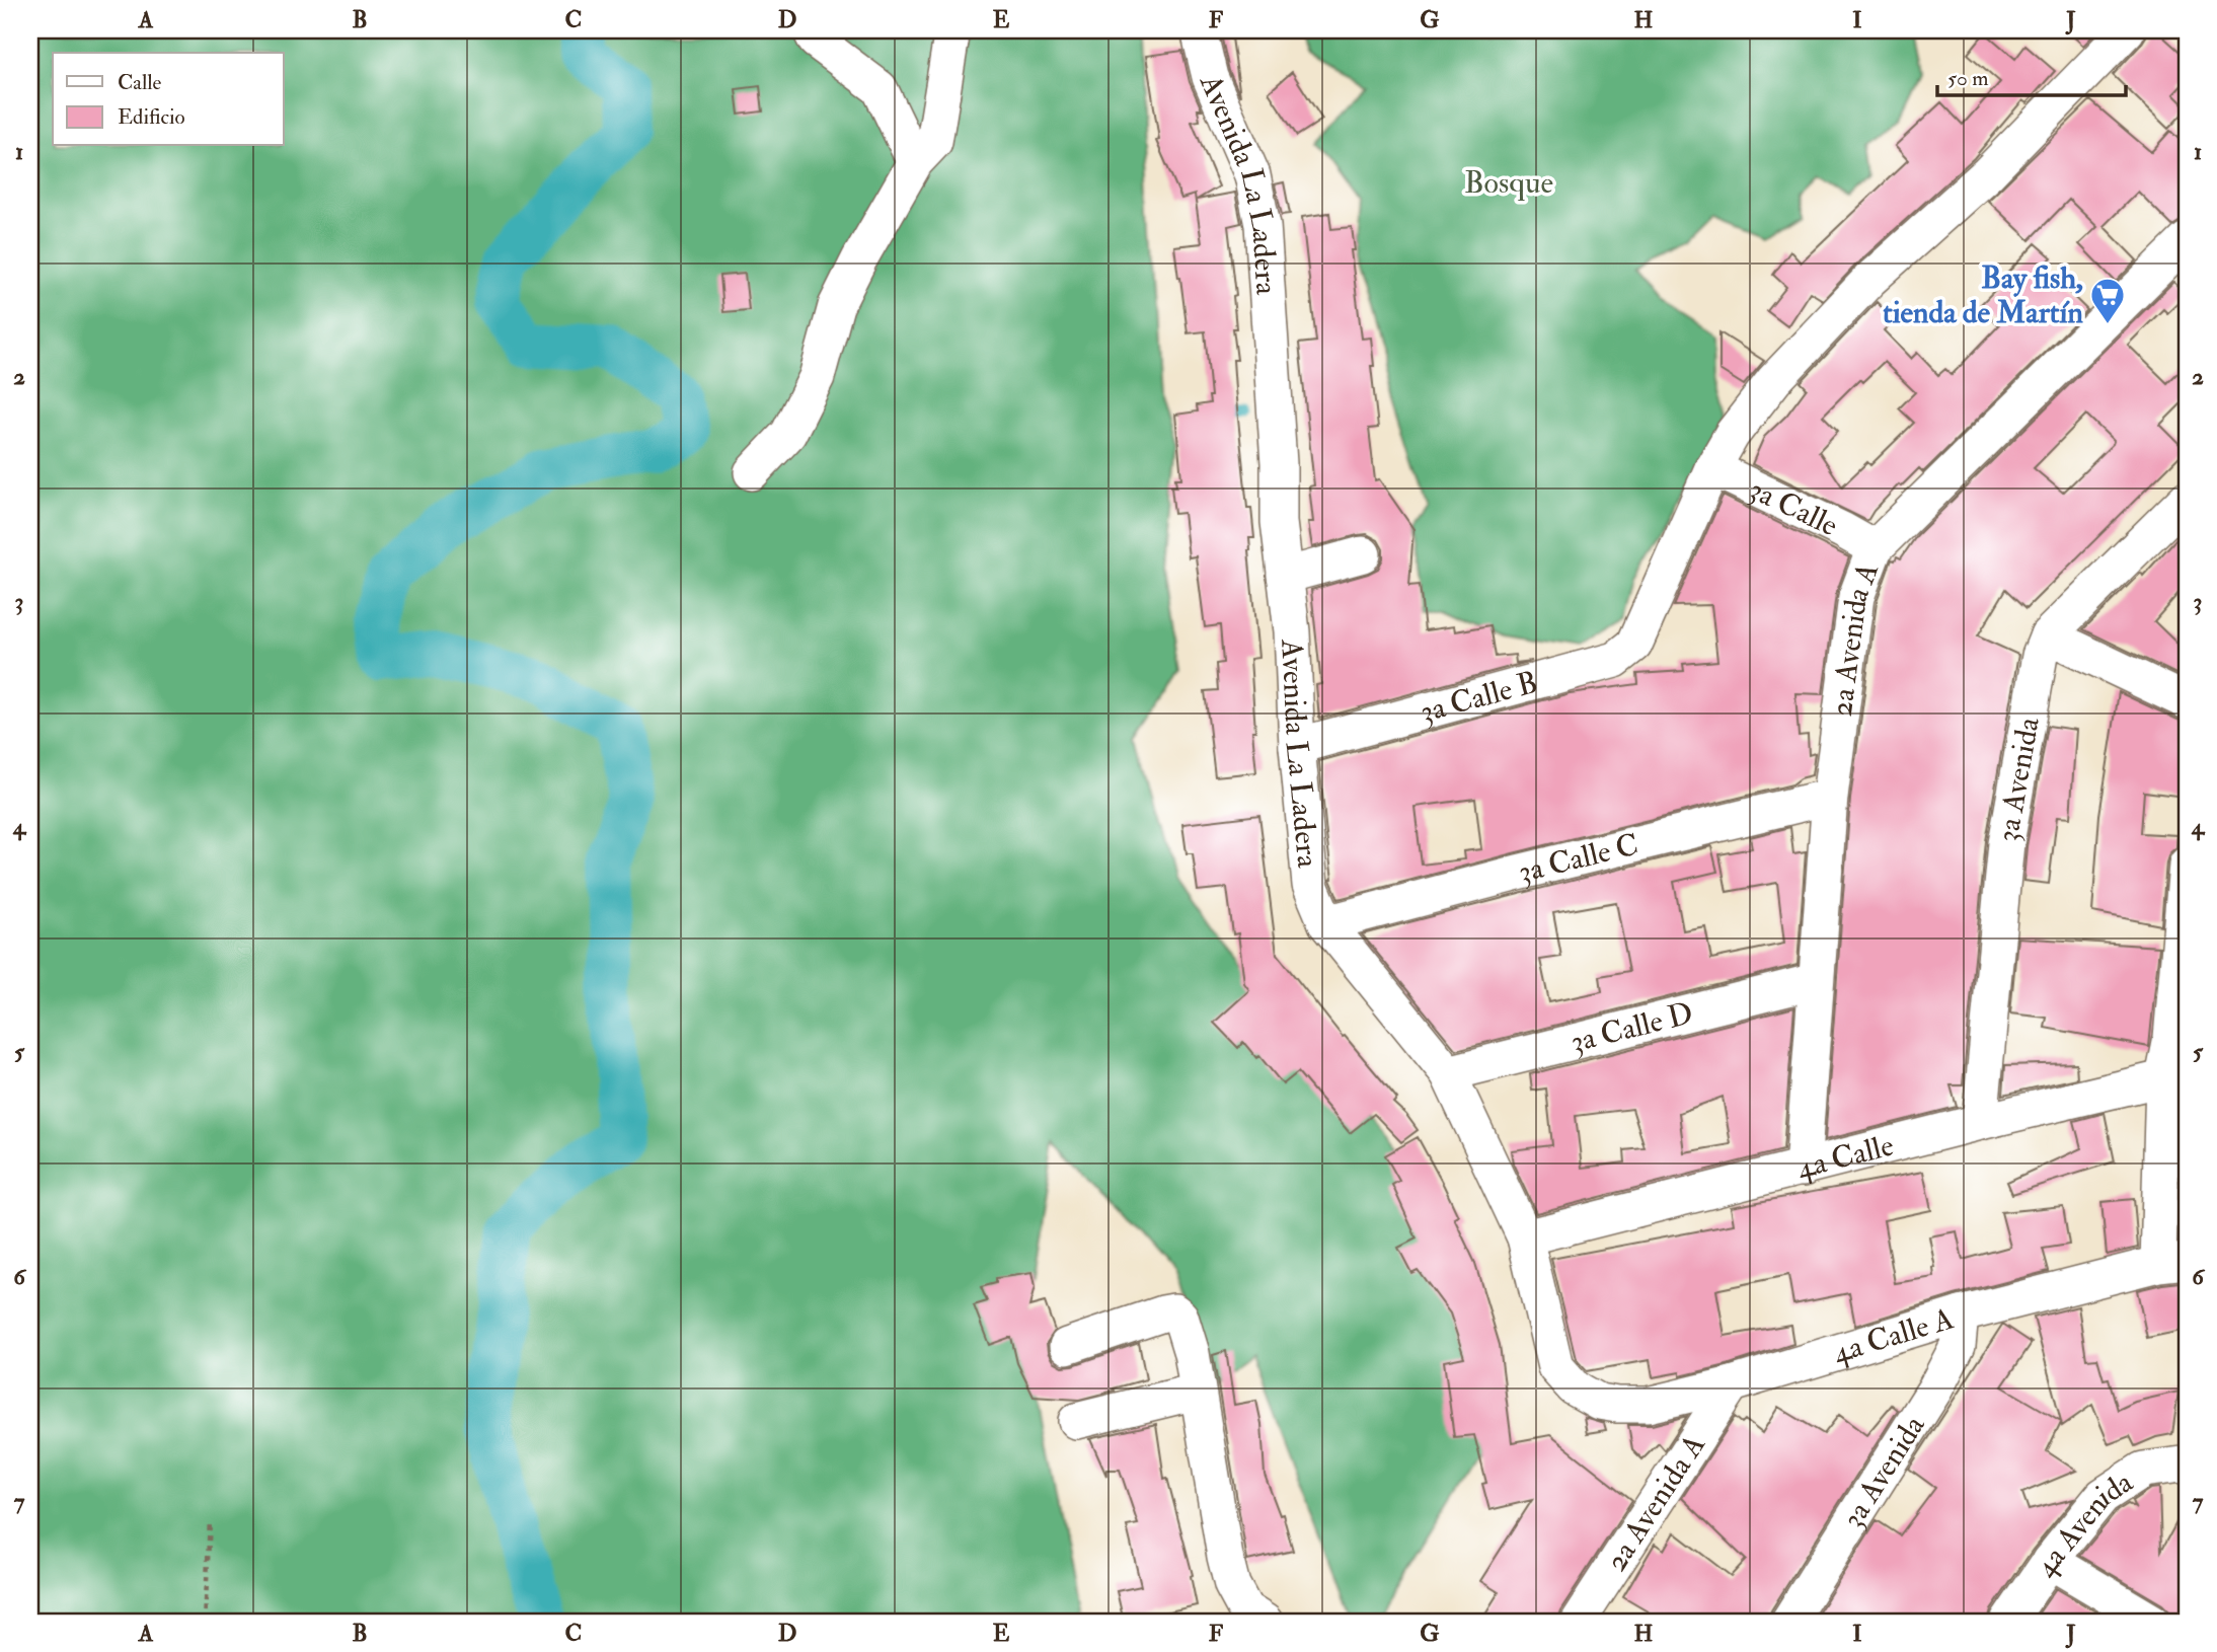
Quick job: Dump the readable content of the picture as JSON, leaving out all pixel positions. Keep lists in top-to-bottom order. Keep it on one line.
{"streets":{"street":["Avenida La Ladera","3a Calle","2a Avenida A","3a Calle B","3a Avenida","3a Calle C","3a Calle D","4a Calle","4a Calle A","4a Avenida"]},"crossings":[["Avenida La Ladera","3a Calle B"],["Avenida La Ladera","3a Calle C"],["Avenida La Ladera","3a Calle D"],["Avenida La Ladera","4a Calle"],["Avenida La Ladera","4a Calle A"],["3a Calle","2a Avenida A"],["3a Calle","3a Calle B"],["2a Avenida A","3a Calle C"],["2a Avenida A","3a Calle D"],["2a Avenida A","4a Calle"],["2a Avenida A","4a Calle A"],["3a Avenida","4a Calle"],["3a Avenida","4a Calle A"]],"parks":["Bosque"],"places":{"supermarket":["Bay fish, tienda de Martín"]},"legend":["Calle","Edificio"],"scale_bar":"50 m","grid":{"columns":["A","B","C","D","E","F","G","H","I","J"],"rows":["1","2","3","4","5","6","7"]}}
